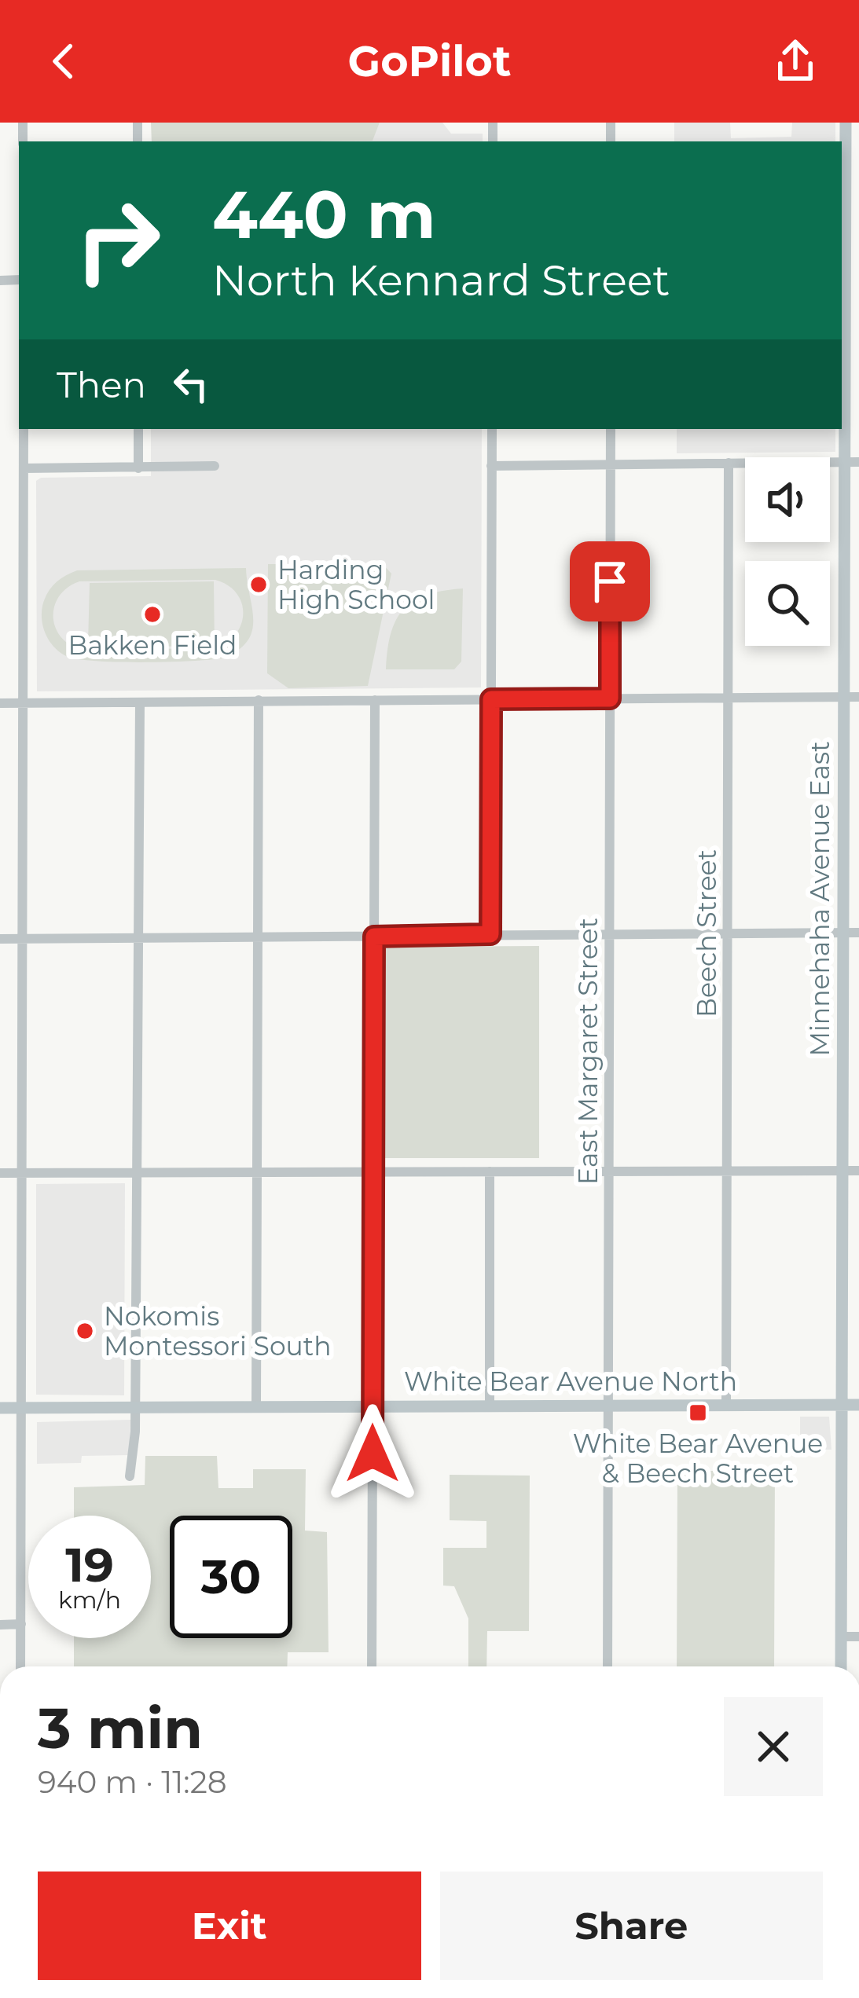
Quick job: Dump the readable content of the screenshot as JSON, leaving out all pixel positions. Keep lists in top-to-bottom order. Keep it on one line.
{"streets":{"main road":["Minnehaha Avenue East","White Bear Avenue North"],"street":["Beech Street","East Margaret Street"]},"crossings":[["Minnehaha Avenue East","White Bear Avenue North"],["Beech Street","White Bear Avenue North"],["East Margaret Street","White Bear Avenue North"]],"places":{"other":["Harding High School","Bakken Field","Nokomis Montessori South"],"transit":["White Bear Avenue & Beech Street"]},"page":{"header":"GoPilot","turn":["440 m","North Kennard Street"],"then":"Then","speed":"19 km/h","limit":"30","heading":["3 min","940 m · 11:28"],"buttons":["Exit","Share"]}}
